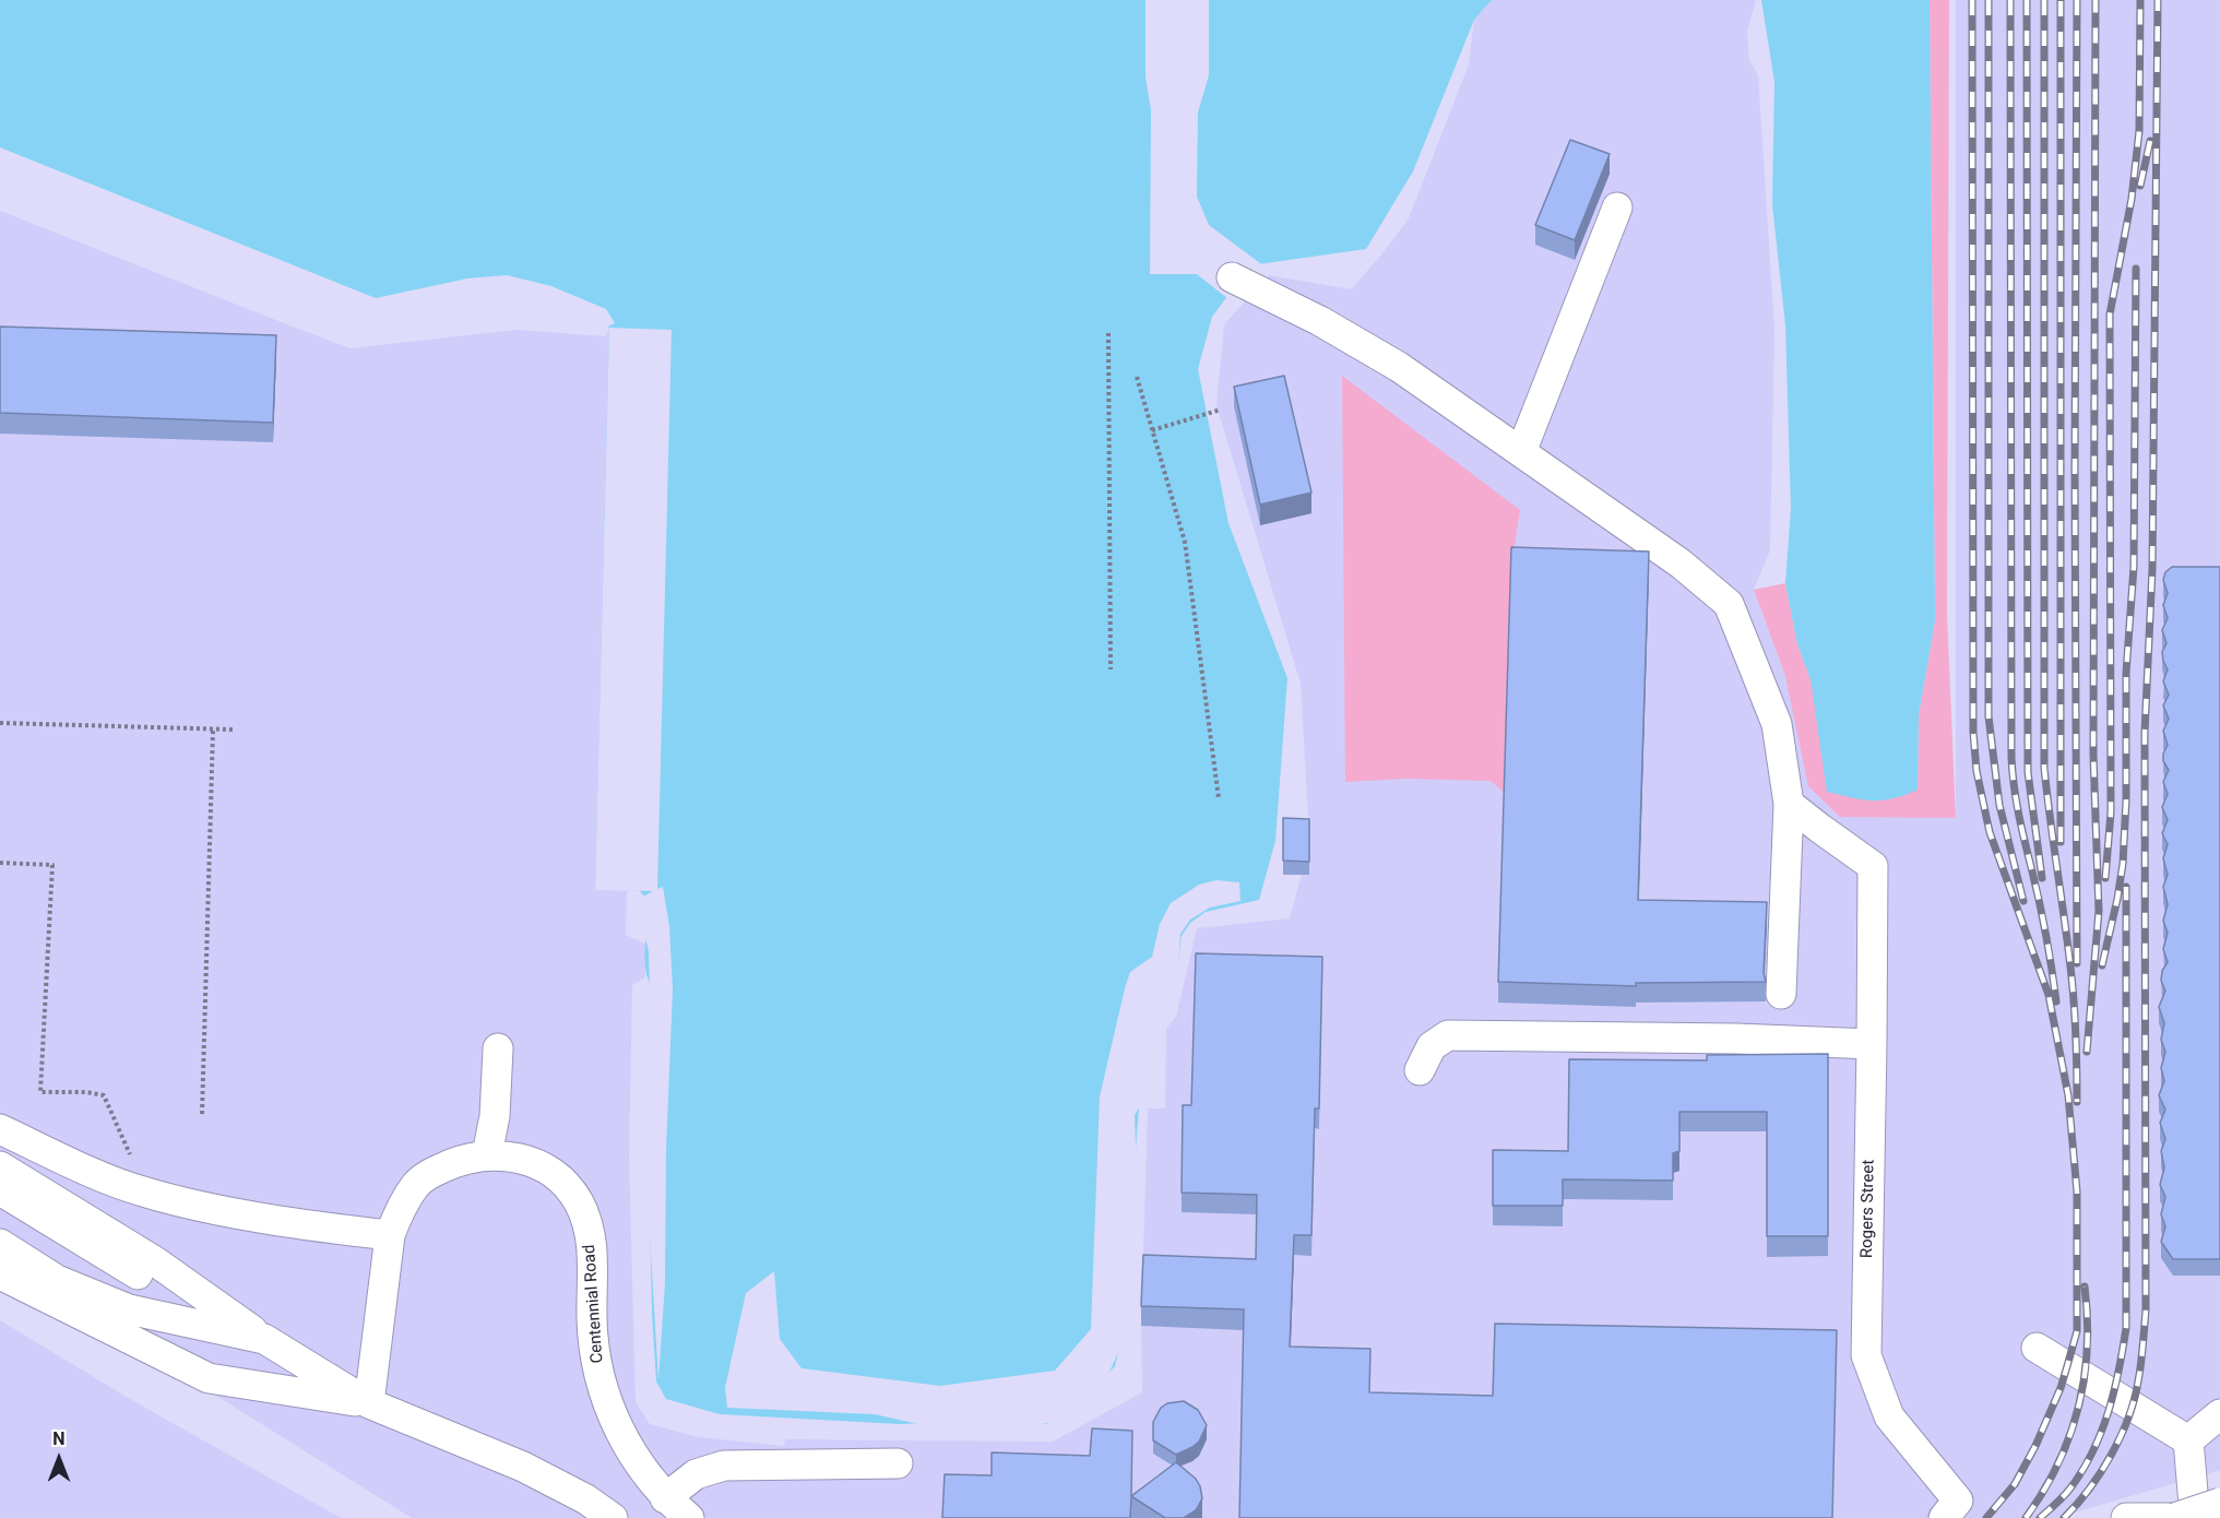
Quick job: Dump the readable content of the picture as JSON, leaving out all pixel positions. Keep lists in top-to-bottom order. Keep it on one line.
{"streets":{"street":["Rogers Street","Centennial Road"]},"north":"top"}
